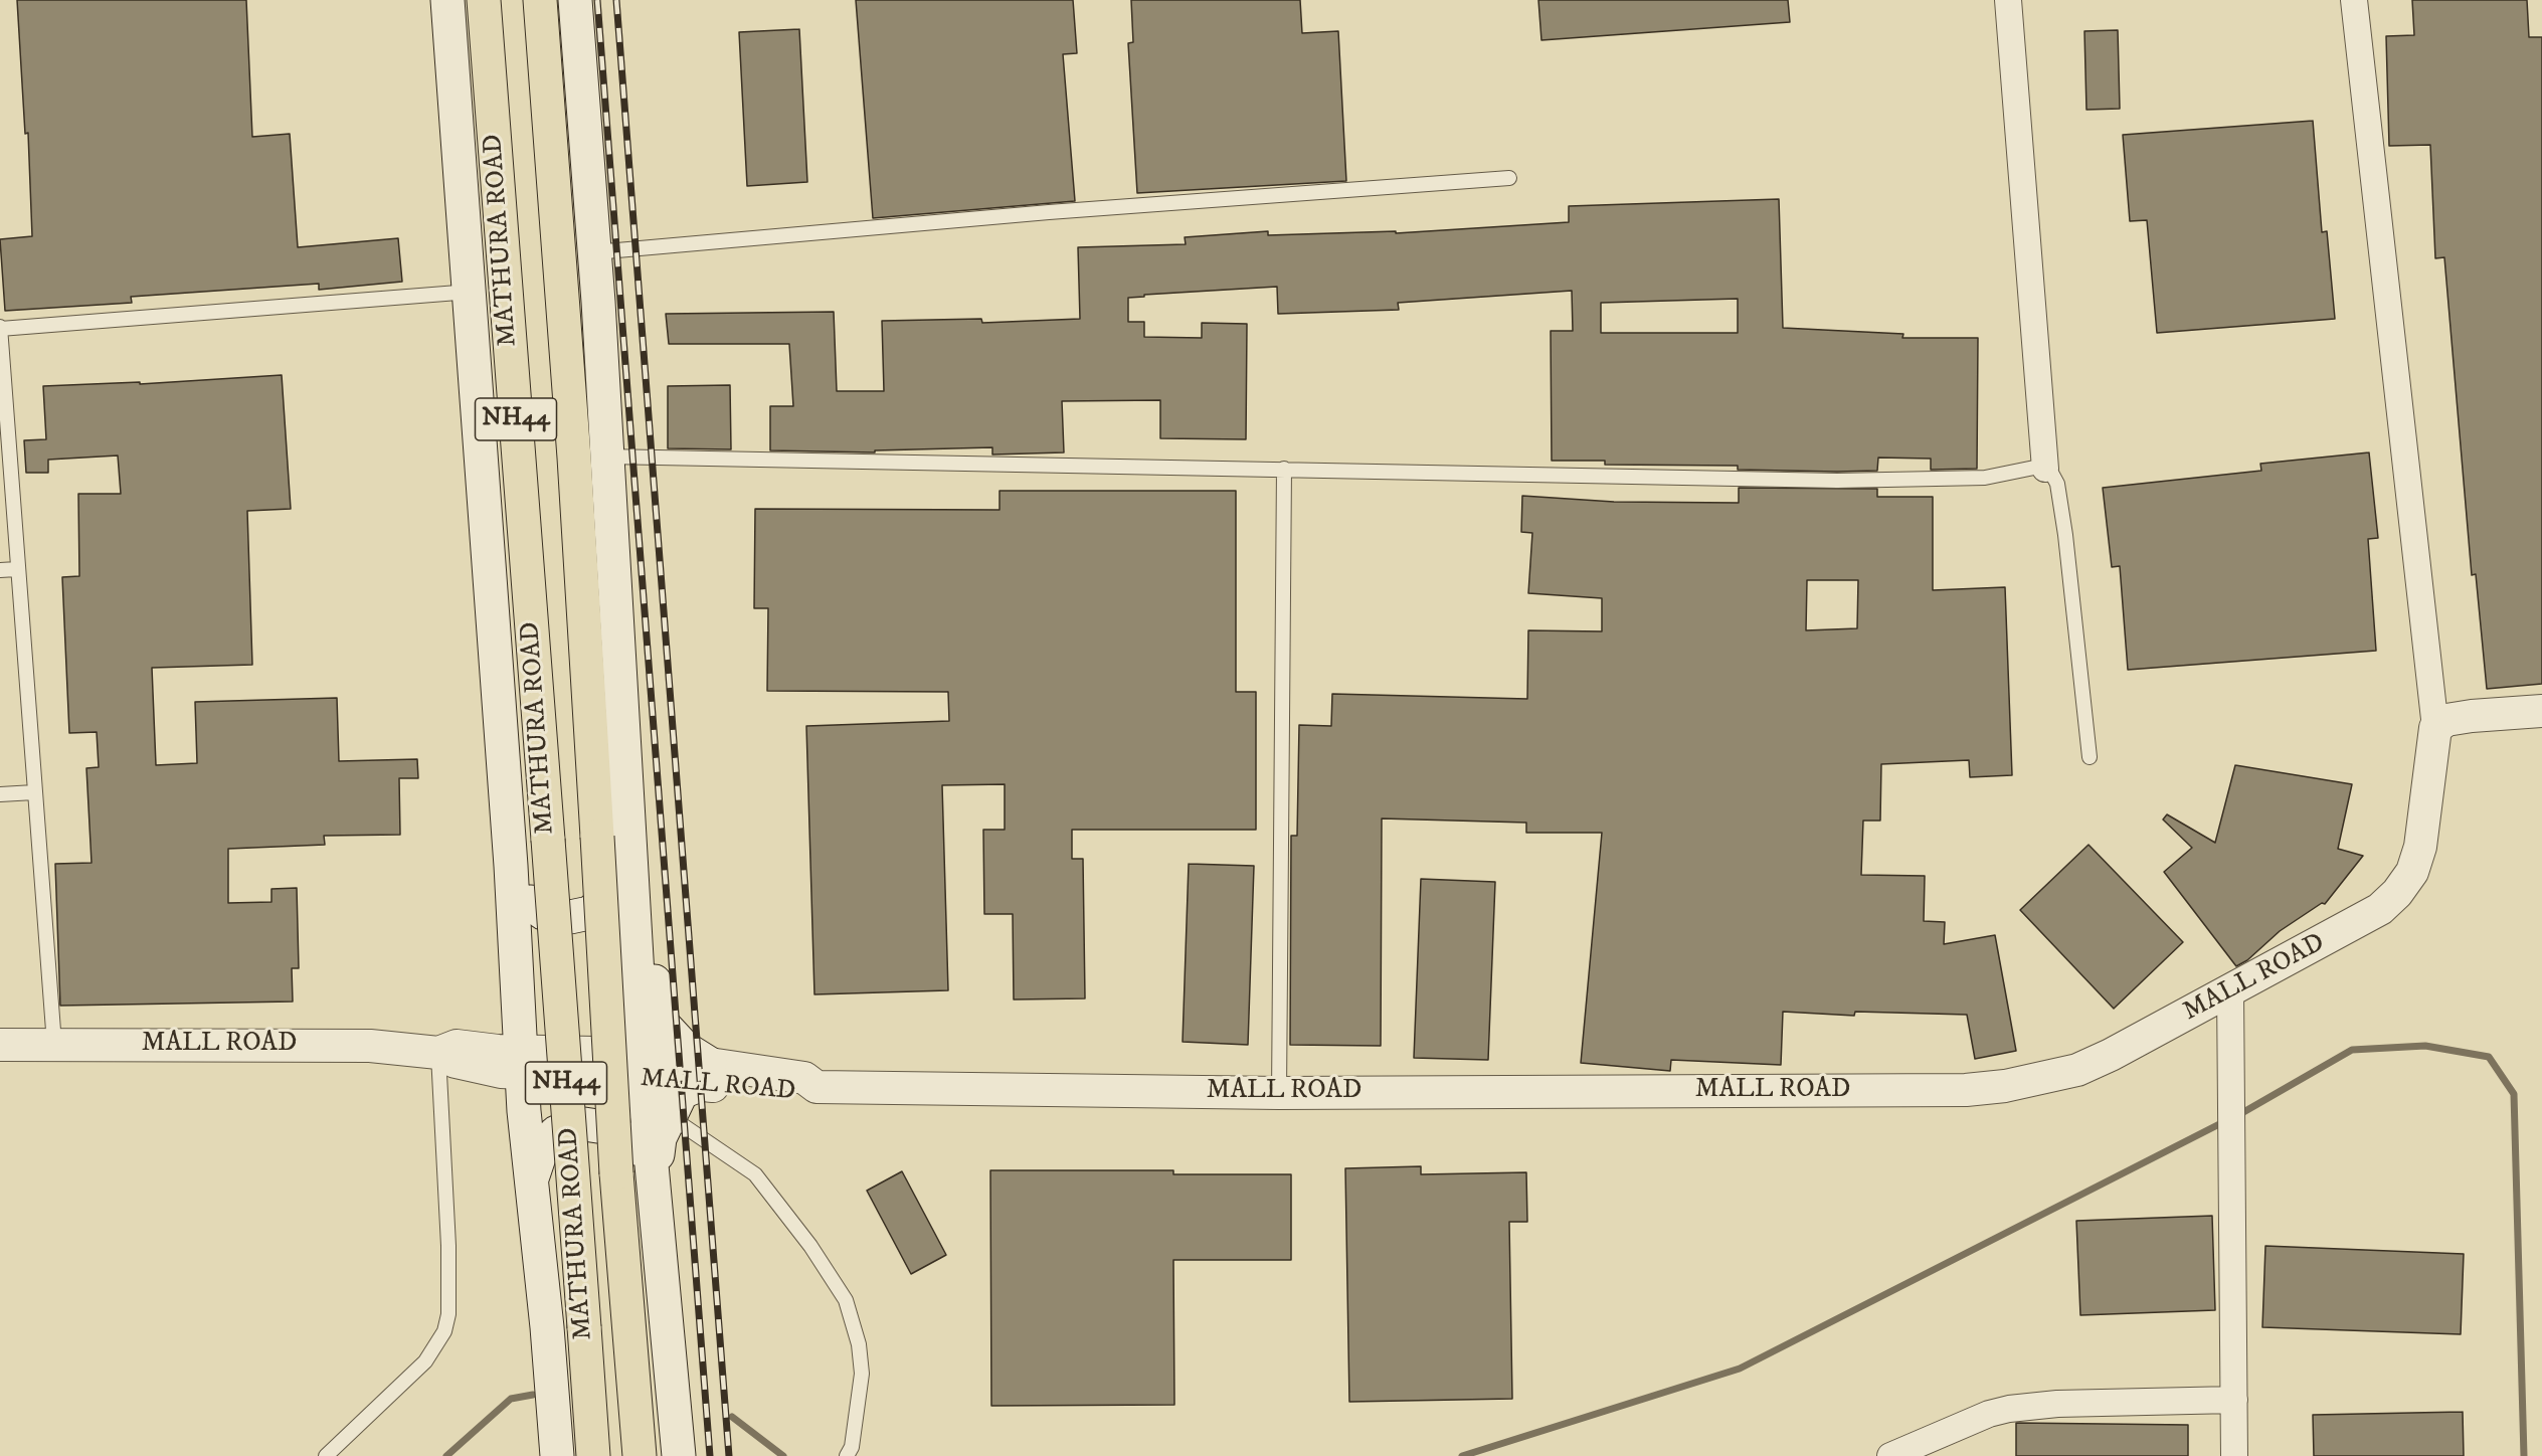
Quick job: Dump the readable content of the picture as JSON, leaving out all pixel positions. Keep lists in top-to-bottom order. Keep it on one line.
{"streets":{"highway":["MATHURA ROAD","NH44"],"street":["MALL ROAD"]}}
